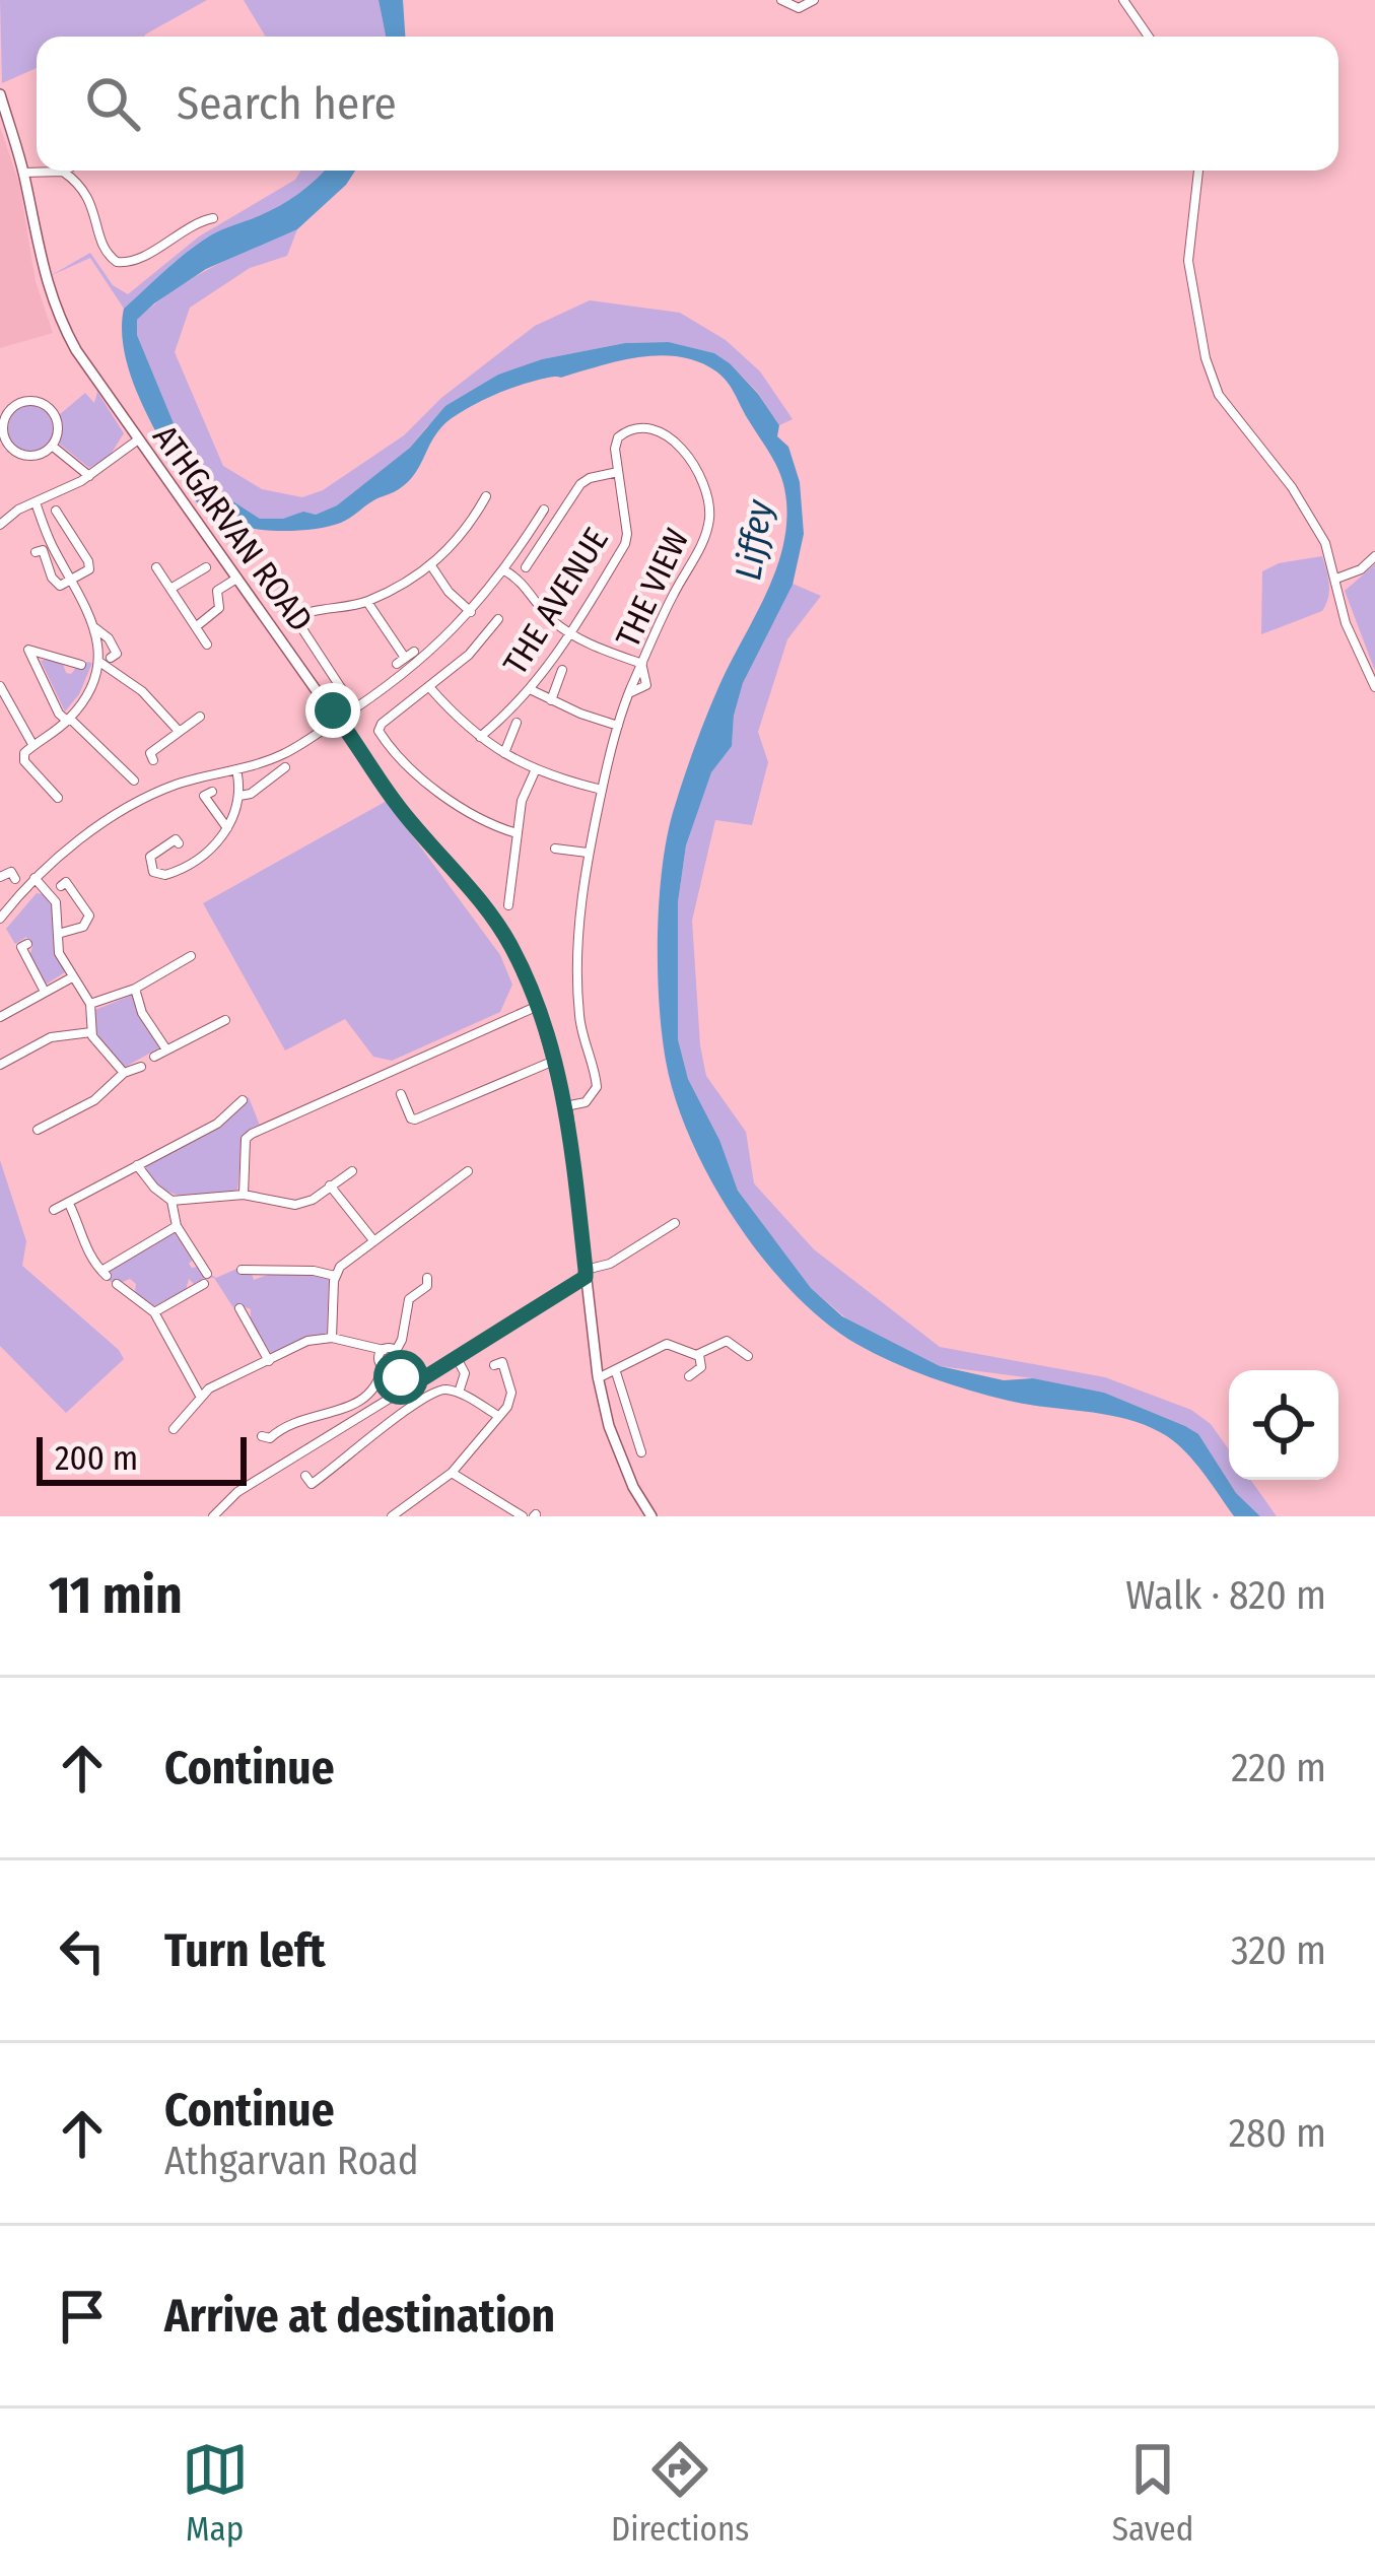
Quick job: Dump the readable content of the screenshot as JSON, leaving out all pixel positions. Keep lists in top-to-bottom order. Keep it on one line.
{"streets":{"main road":["ATHGARVAN ROAD"],"street":["THE VIEW","THE AVENUE"]},"crossings":[["ATHGARVAN ROAD","THE VIEW"],["THE VIEW","THE AVENUE"]],"water":["Liffey"],"scale_bar":"200 m","page":{"search":"Search here","scale":"200 m","heading":["11 min","Walk · 820 m"],"list":[["Continue","220 m"],["Turn left","320 m"],["Continue","Athgarvan Road","280 m"],"Arrive at destination"],"nav":["Map","Directions","Saved"]}}
